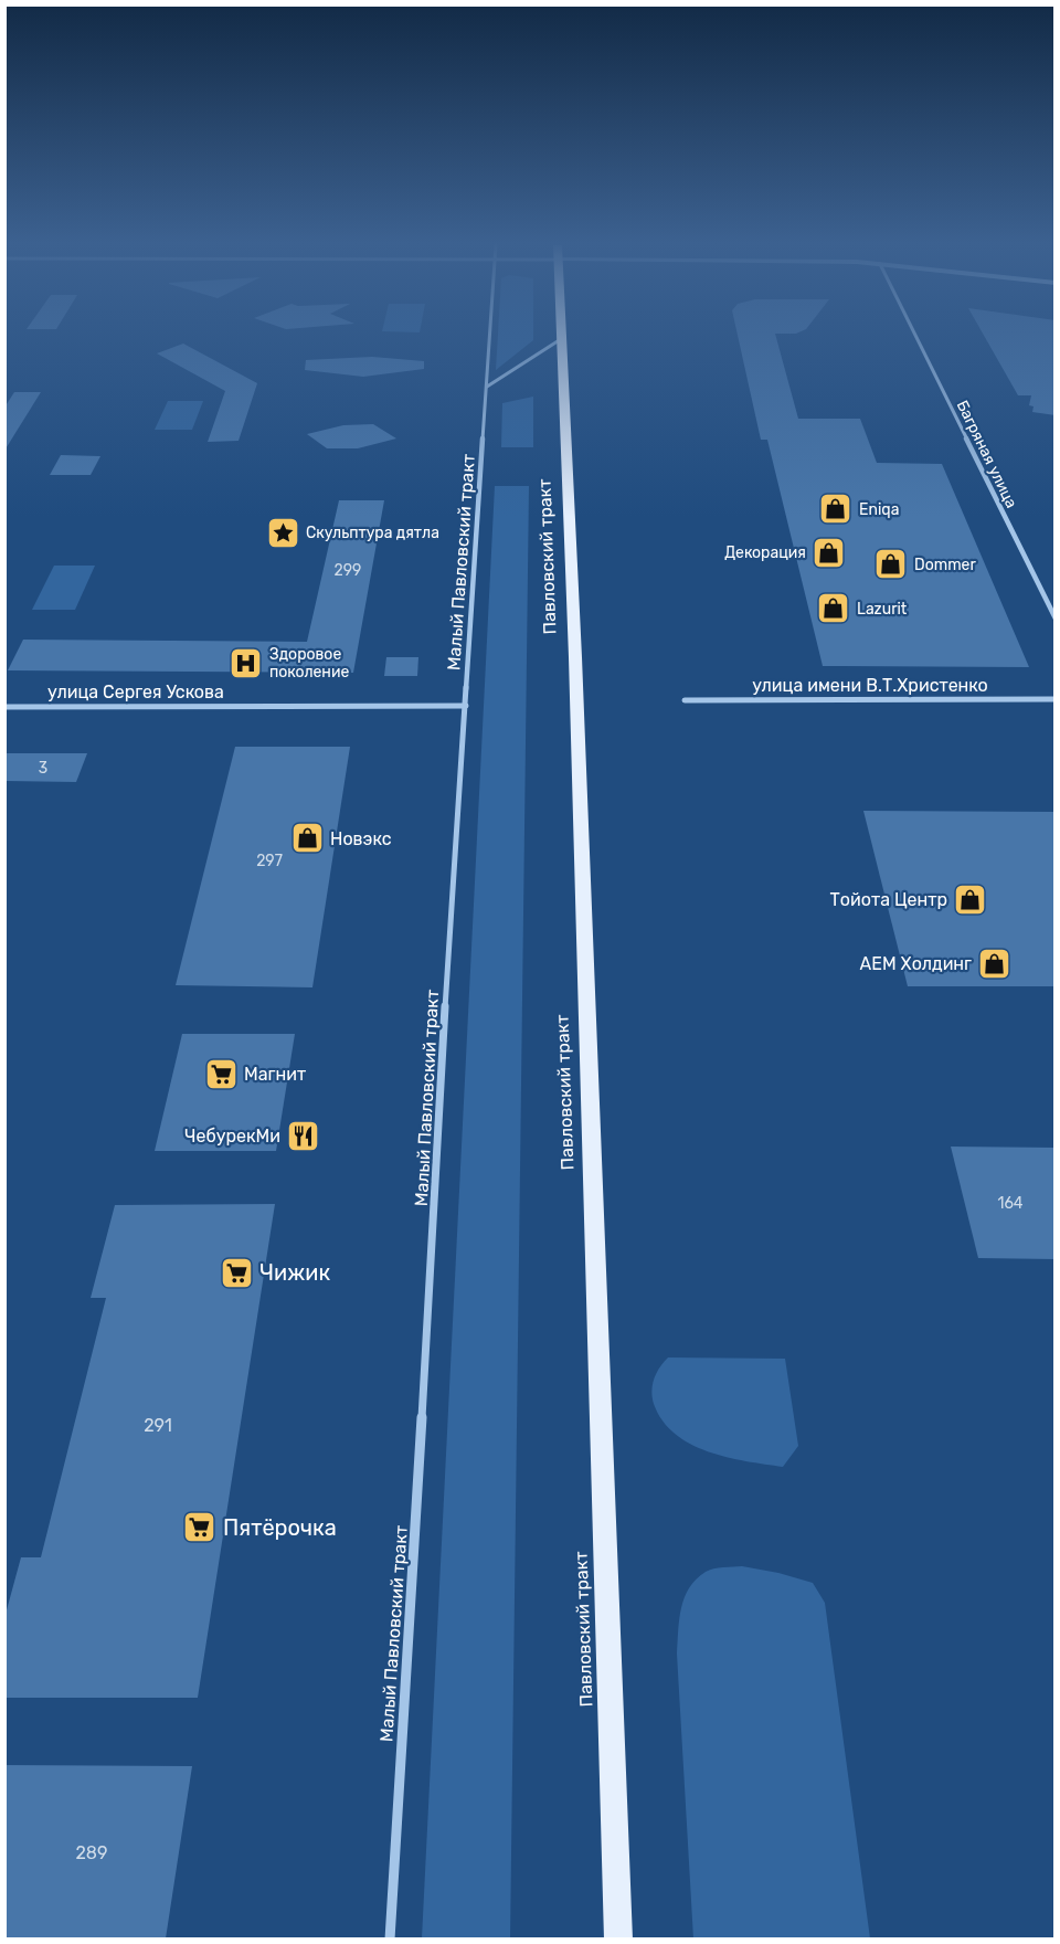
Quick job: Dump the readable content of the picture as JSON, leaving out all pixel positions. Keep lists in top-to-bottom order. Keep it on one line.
{"streets":{"main road":["Павловский тракт"],"street":["Багряная улица","Малый Павловский тракт","улица имени В.Т.Христенко","улица Сергея Ускова"]},"crossings":[["Малый Павловский тракт","улица Сергея Ускова"]],"places":{"shop":["Eniqa","Декорация","Dommer","Lazurit","Новэкс","Тойота Центр","АЕМ Холдинг"],"place":["Скульптура дятла"],"hospital":["Здоровое поколение"],"supermarket":["Магнит","Чижик","Пятёрочка"],"restaurant":["ЧебурекМи"]},"house_numbers":["299","3","297","164","291","289"]}
